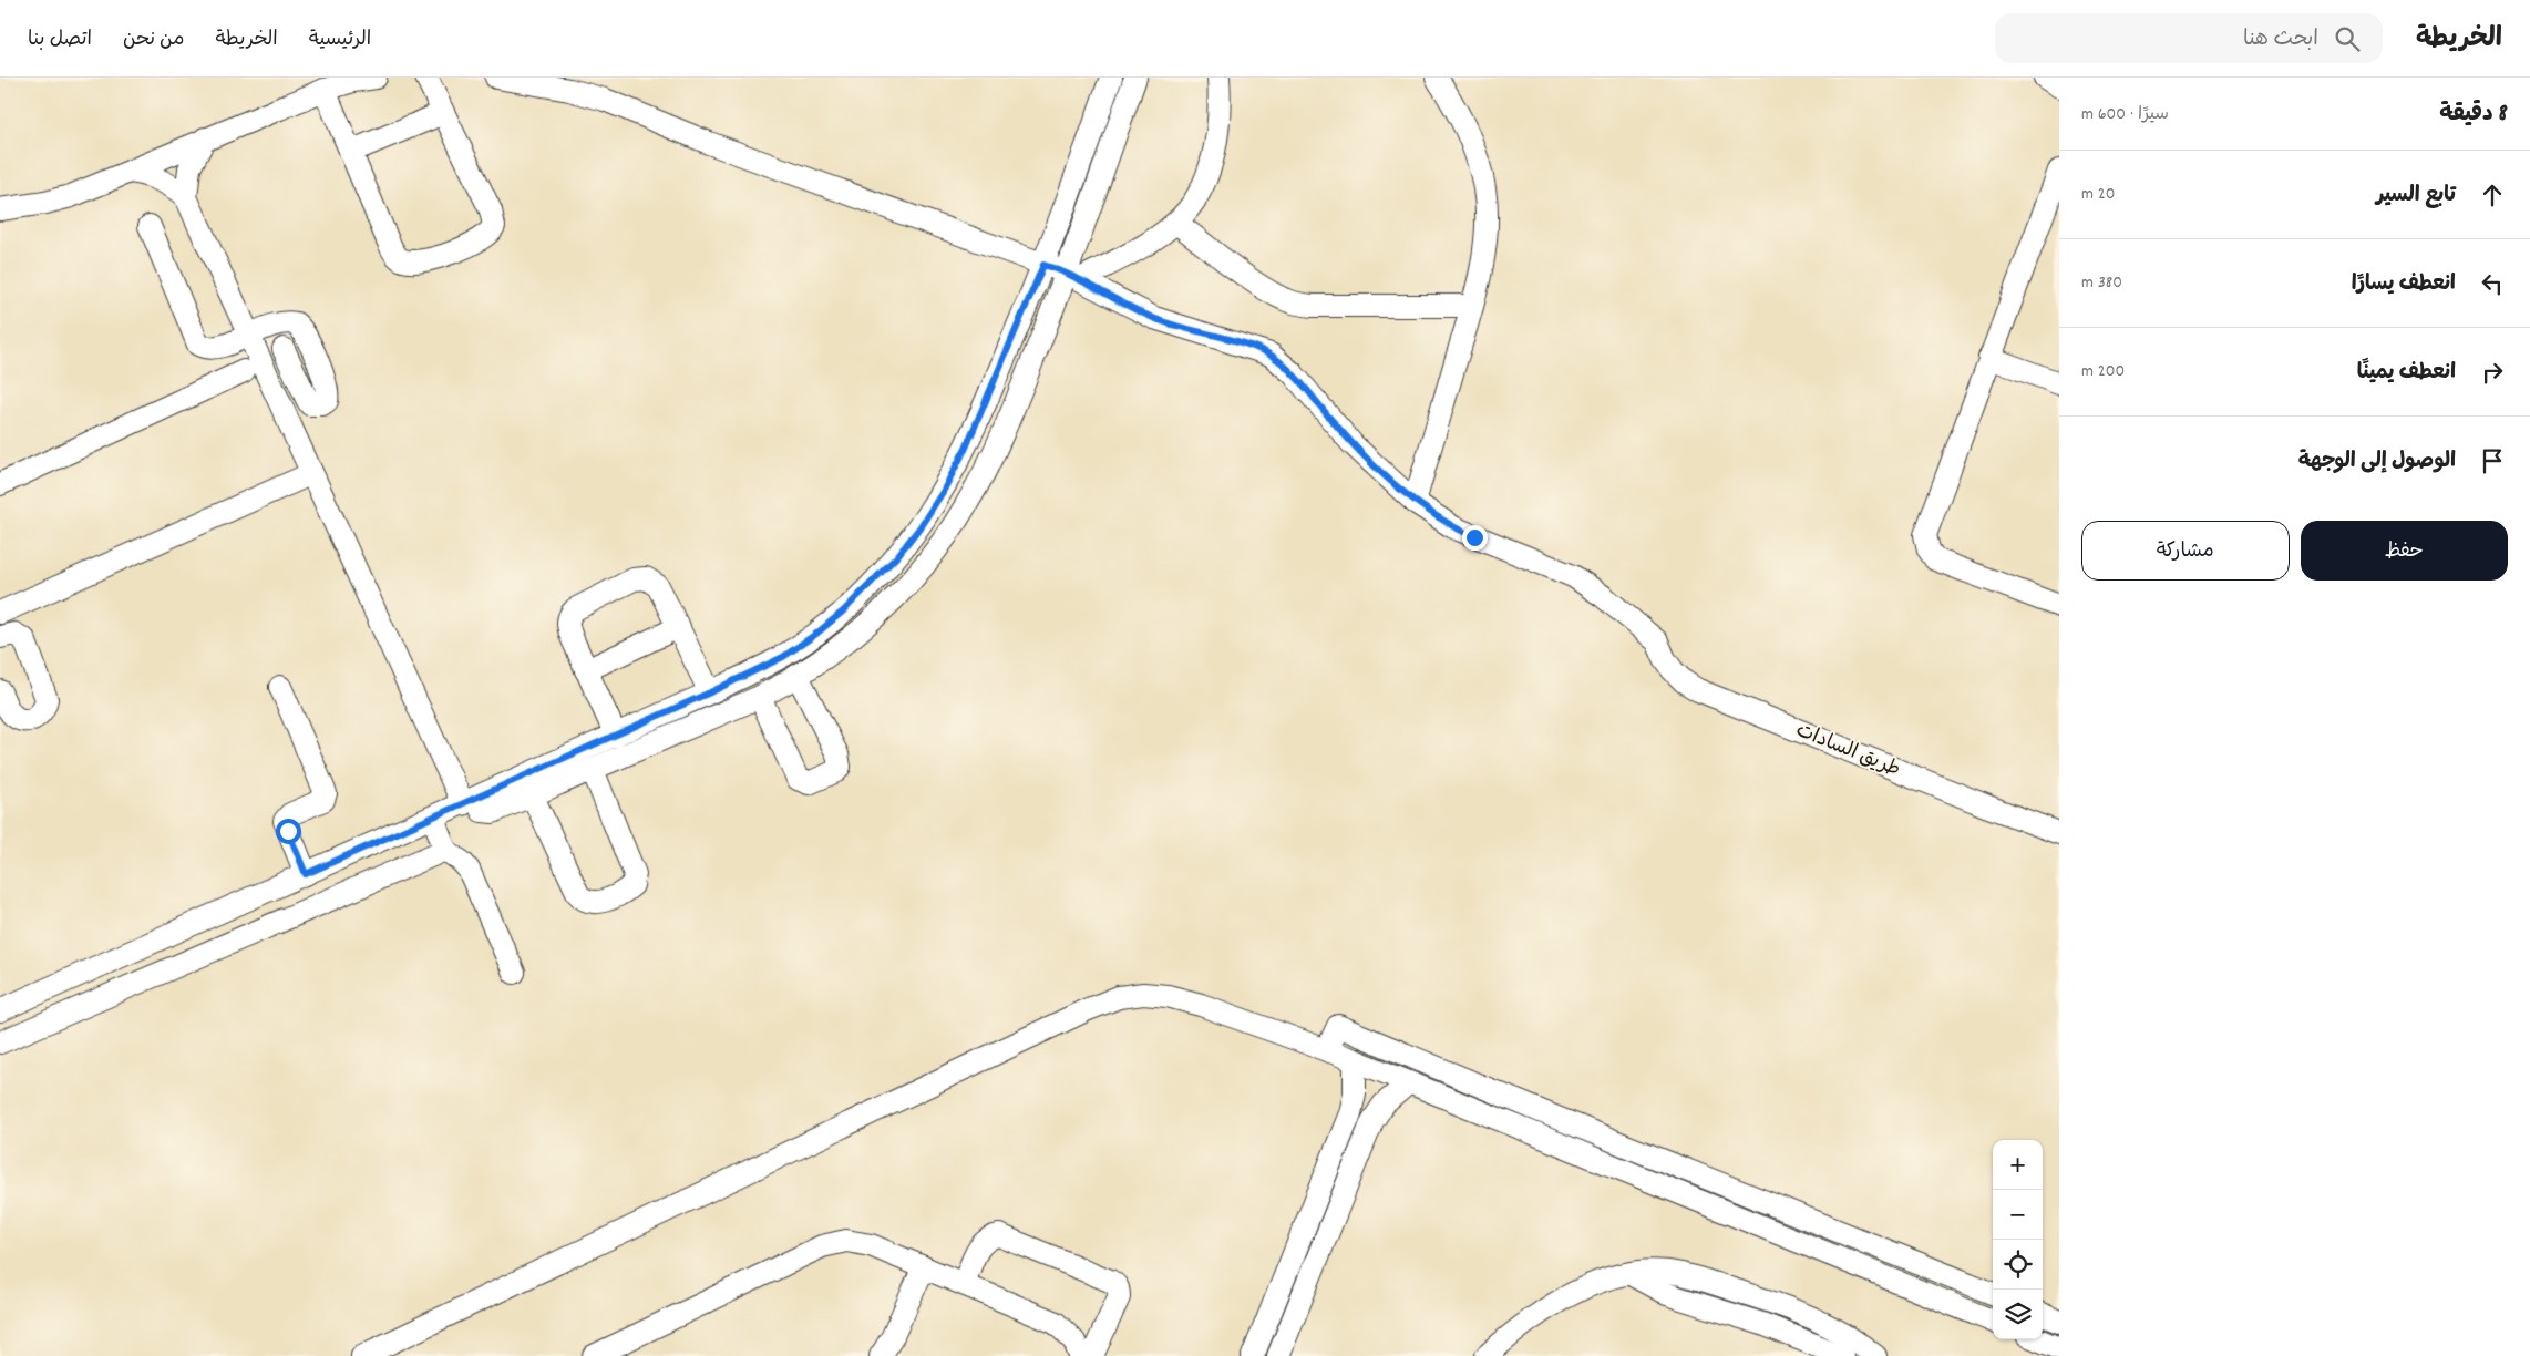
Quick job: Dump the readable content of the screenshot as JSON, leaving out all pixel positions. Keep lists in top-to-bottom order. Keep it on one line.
{"streets":{"street":["طريق السادات"]},"page":{"header":"الخريطة","search":"ابحث هنا","nav":["الرئيسية","الخريطة","من نحن","اتصل بنا"],"heading":["8 دقيقة","سيرًا · 600 m"],"list":[["تابع السير","20 m"],["انعطف يسارًا","380 m"],["انعطف يمينًا","200 m"],"الوصول إلى الوجهة"],"buttons":["حفظ","مشاركة"],"map_buttons":["+","−"]}}
